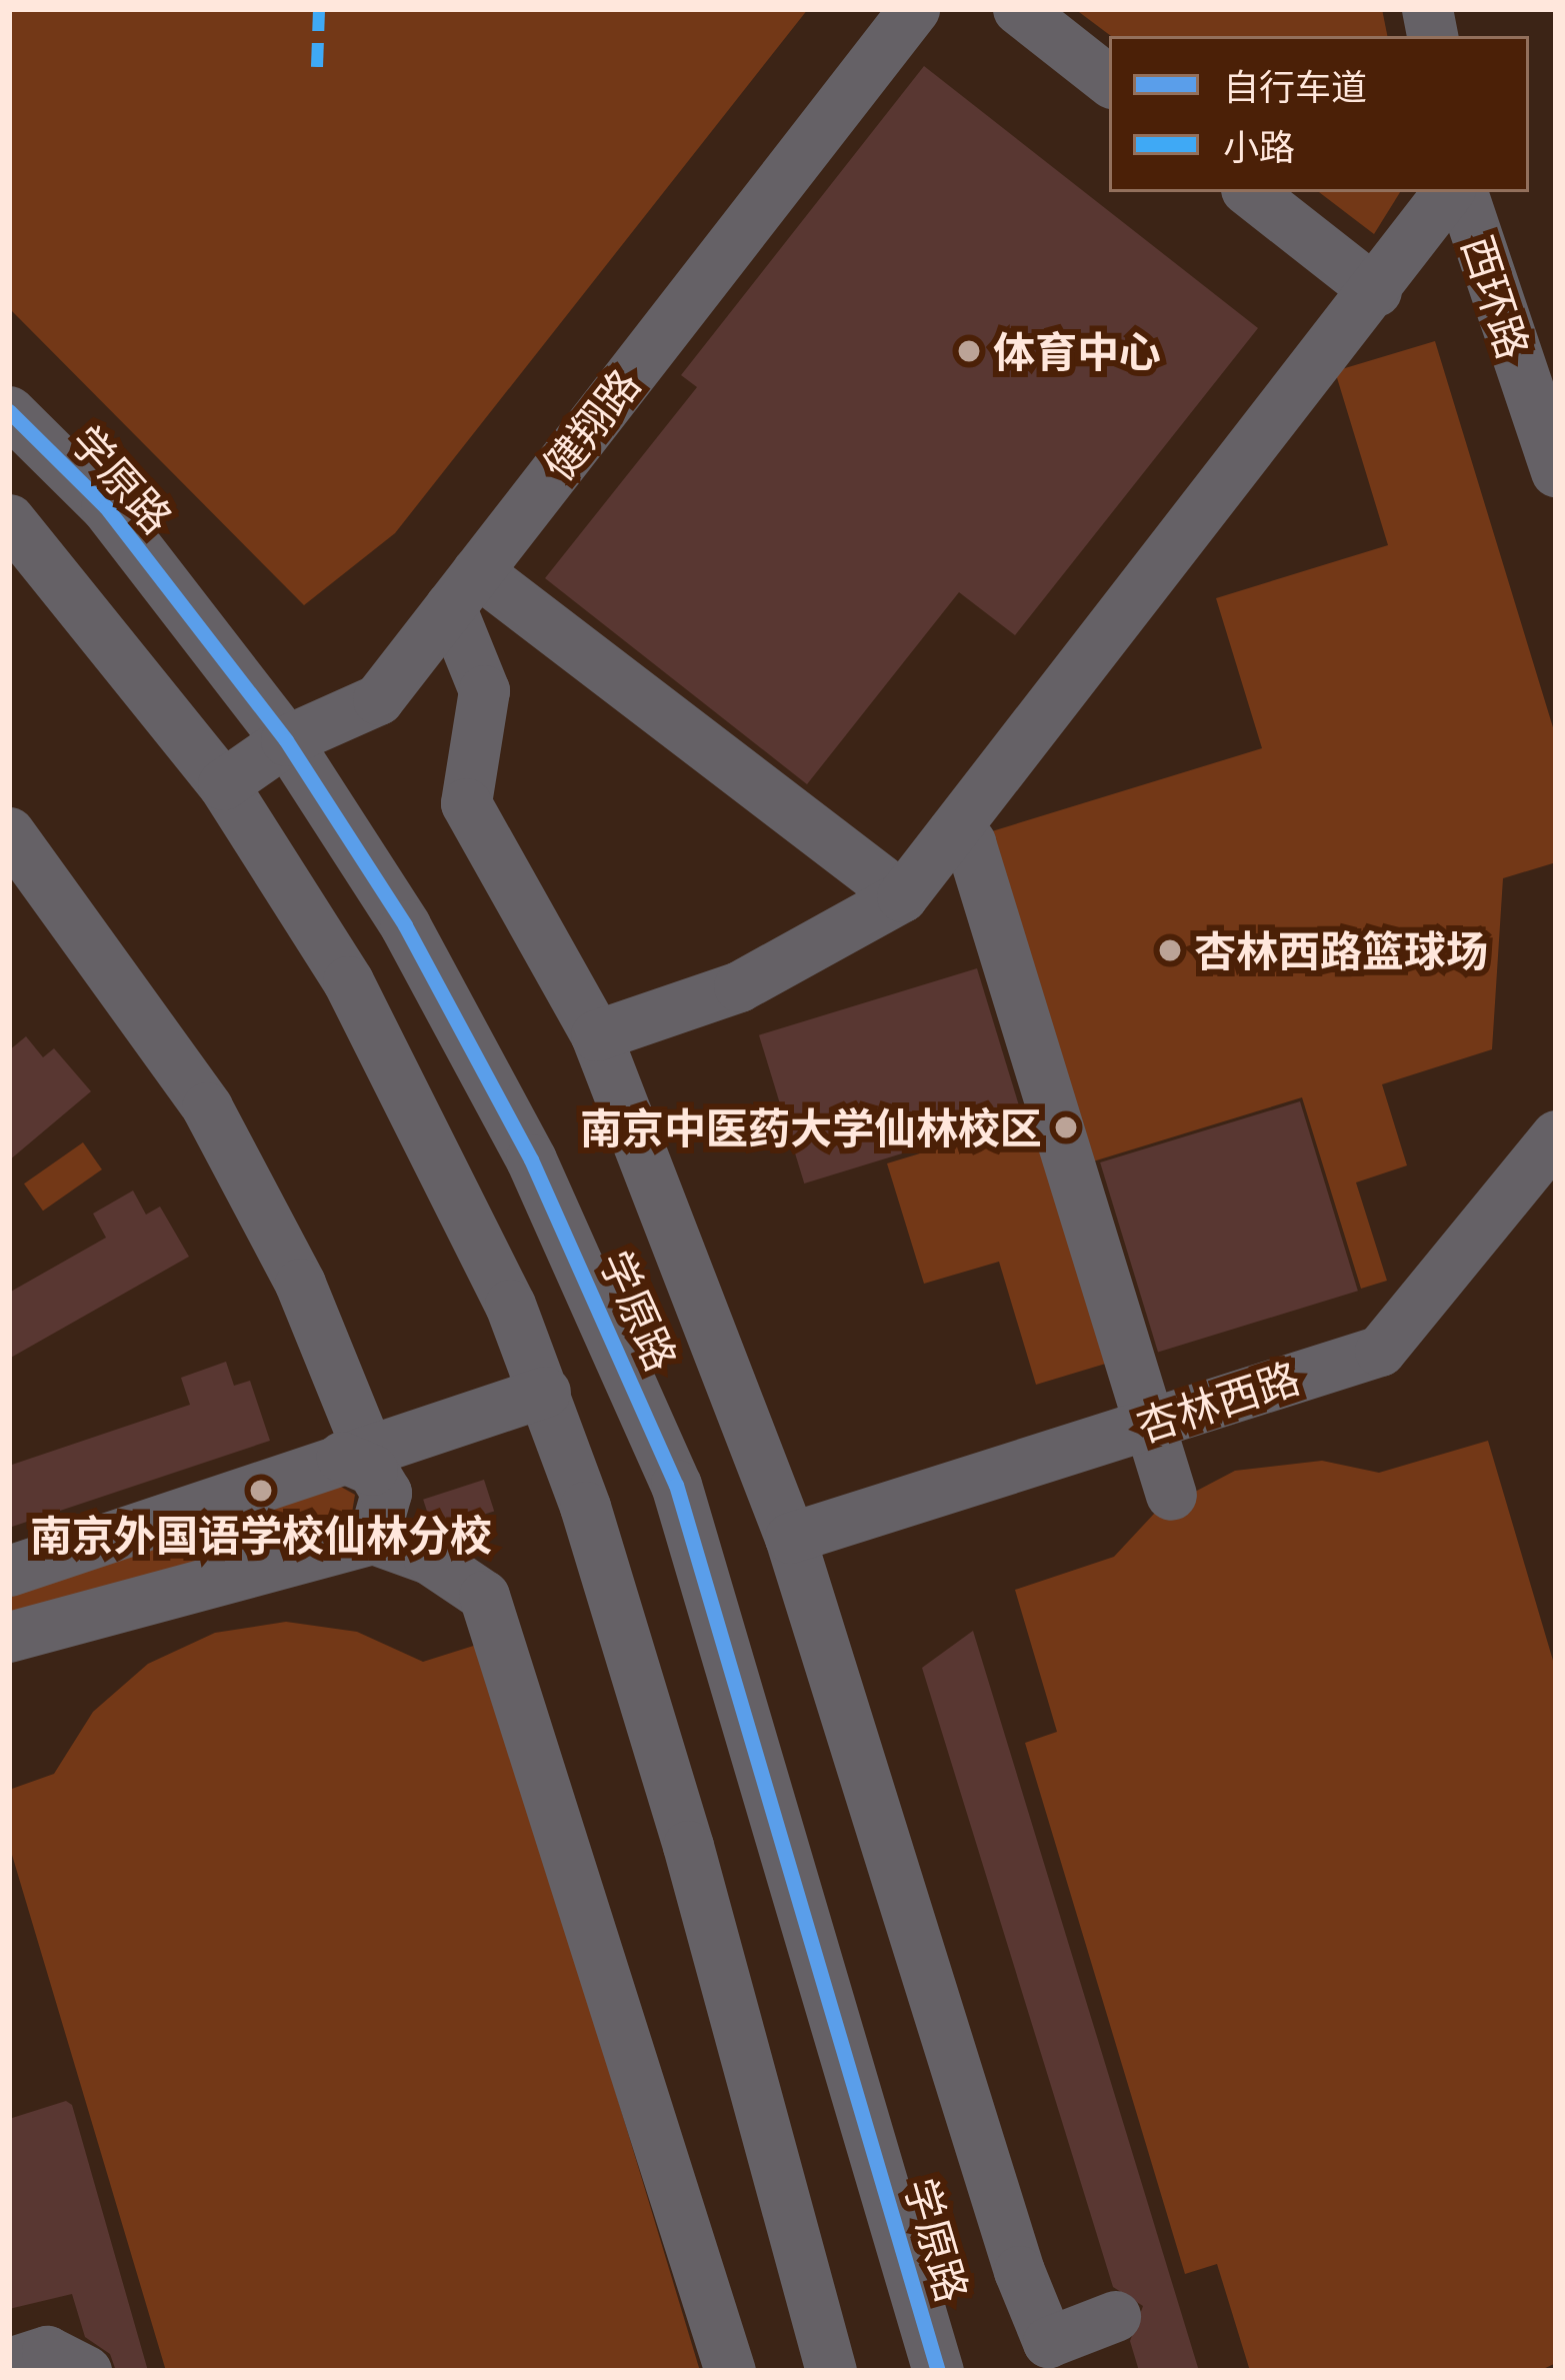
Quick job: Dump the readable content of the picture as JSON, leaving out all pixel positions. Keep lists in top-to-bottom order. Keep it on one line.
{"streets":{"street":["西环路","健翔路","学原路","杏林西路"]},"crossings":[["健翔路","学原路"]],"places":["体育中心","杏林西路篮球场","南京中医药大学仙林校区","南京外国语学校仙林分校"],"legend":["自行车道","小路"]}
